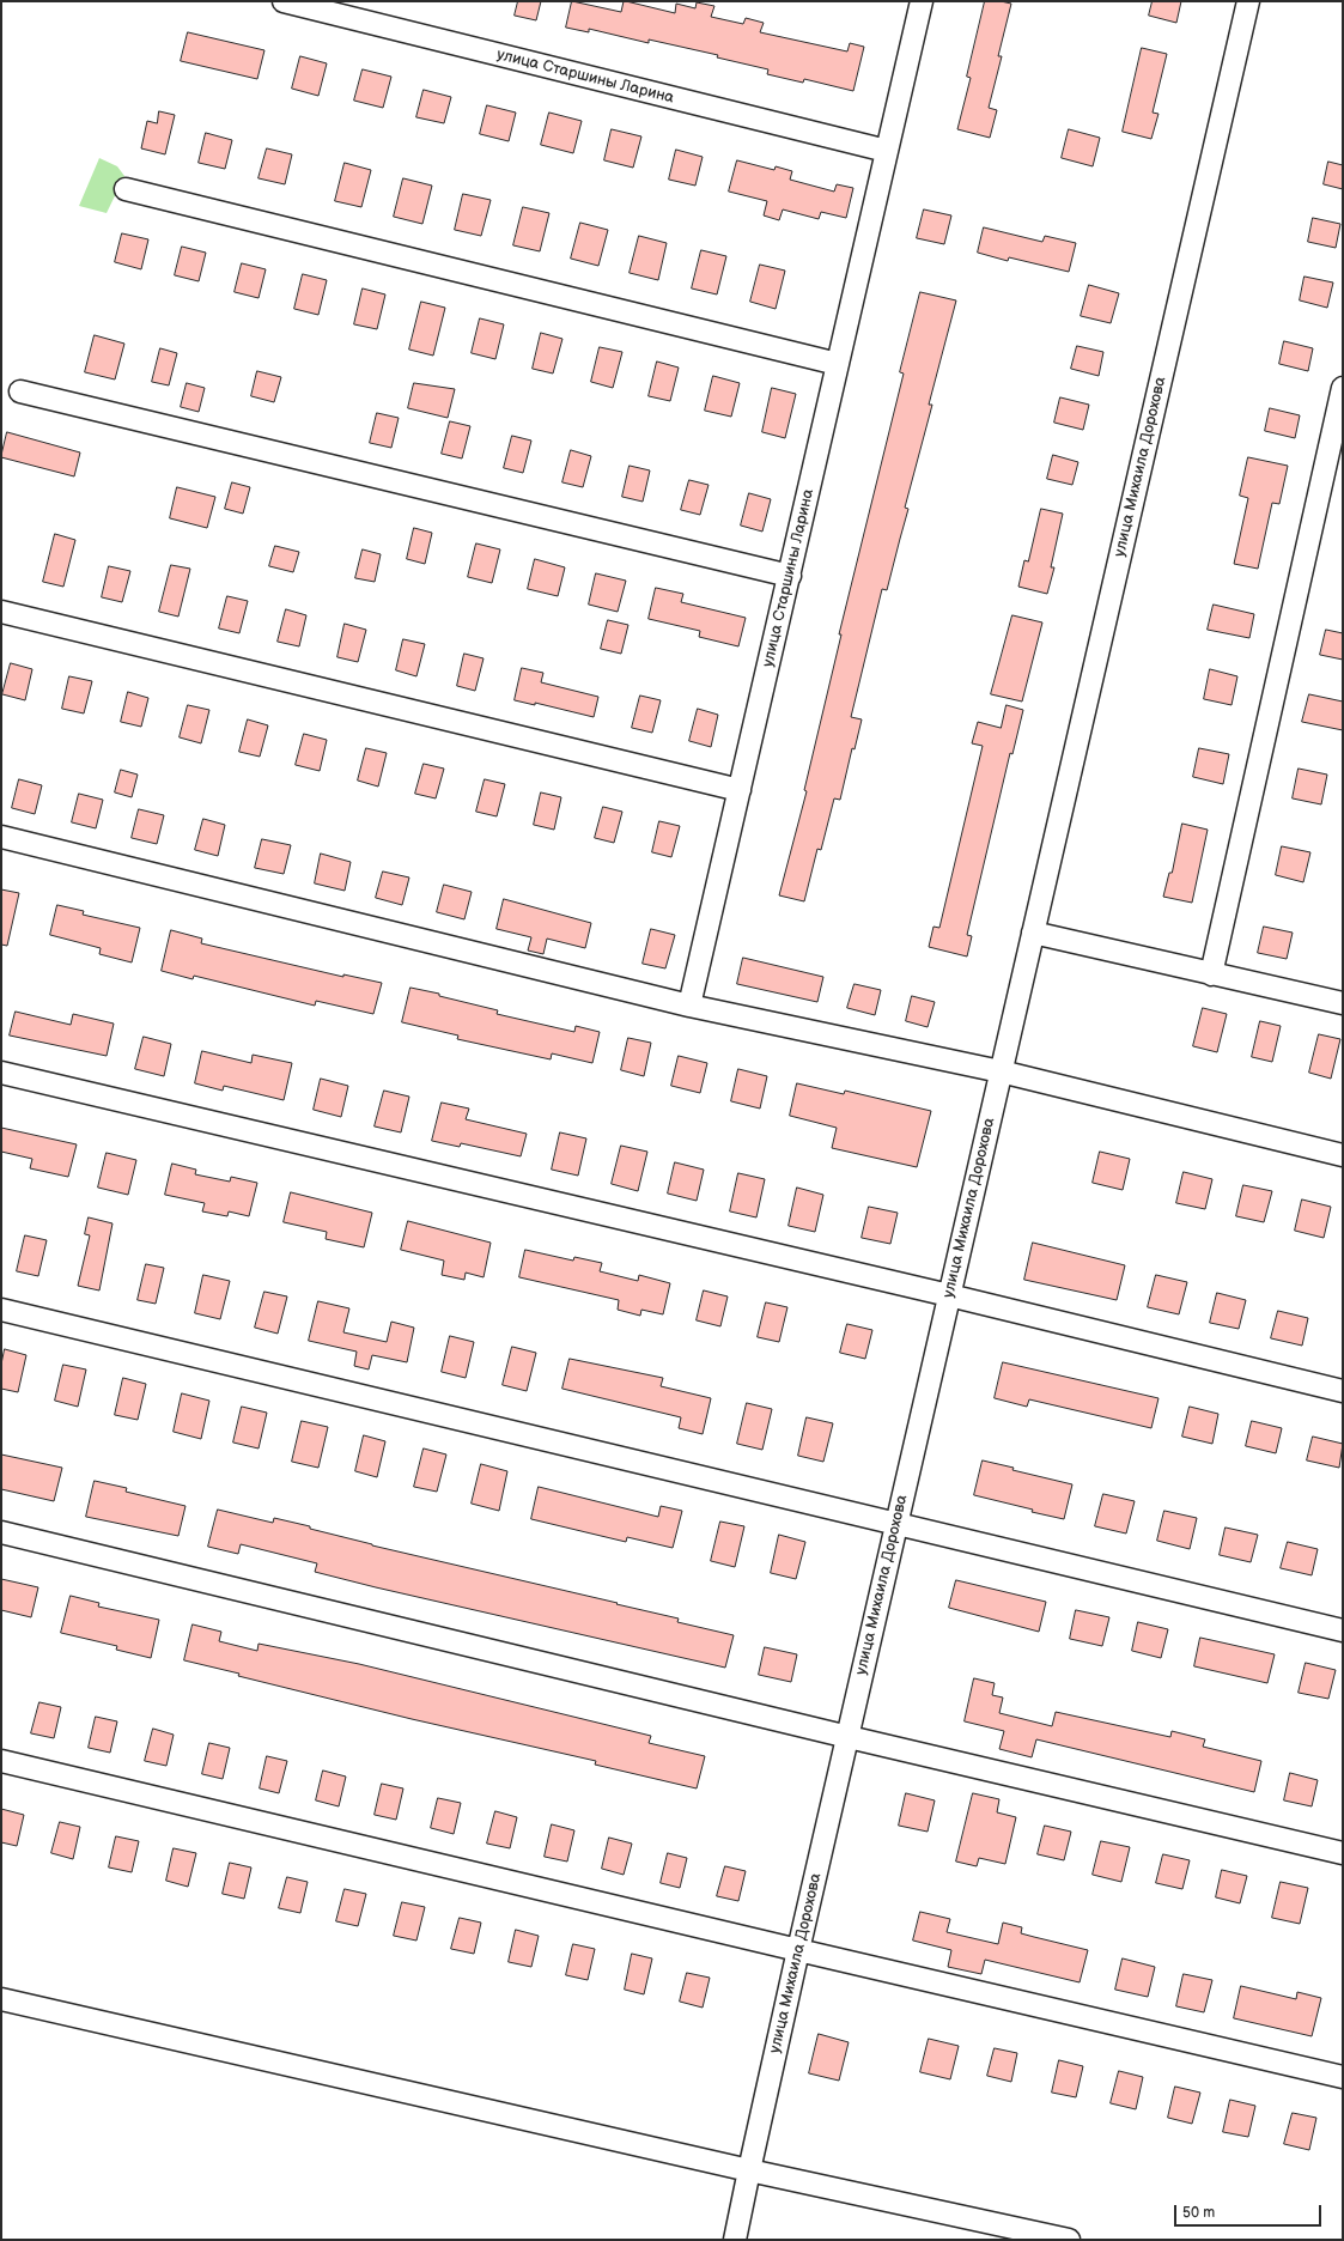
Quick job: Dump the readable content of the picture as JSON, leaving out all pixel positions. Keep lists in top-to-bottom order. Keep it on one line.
{"streets":{"street":["улица Старшины Ларина","улица Михаила Дорохова"]},"scale_bar":"50 m"}
